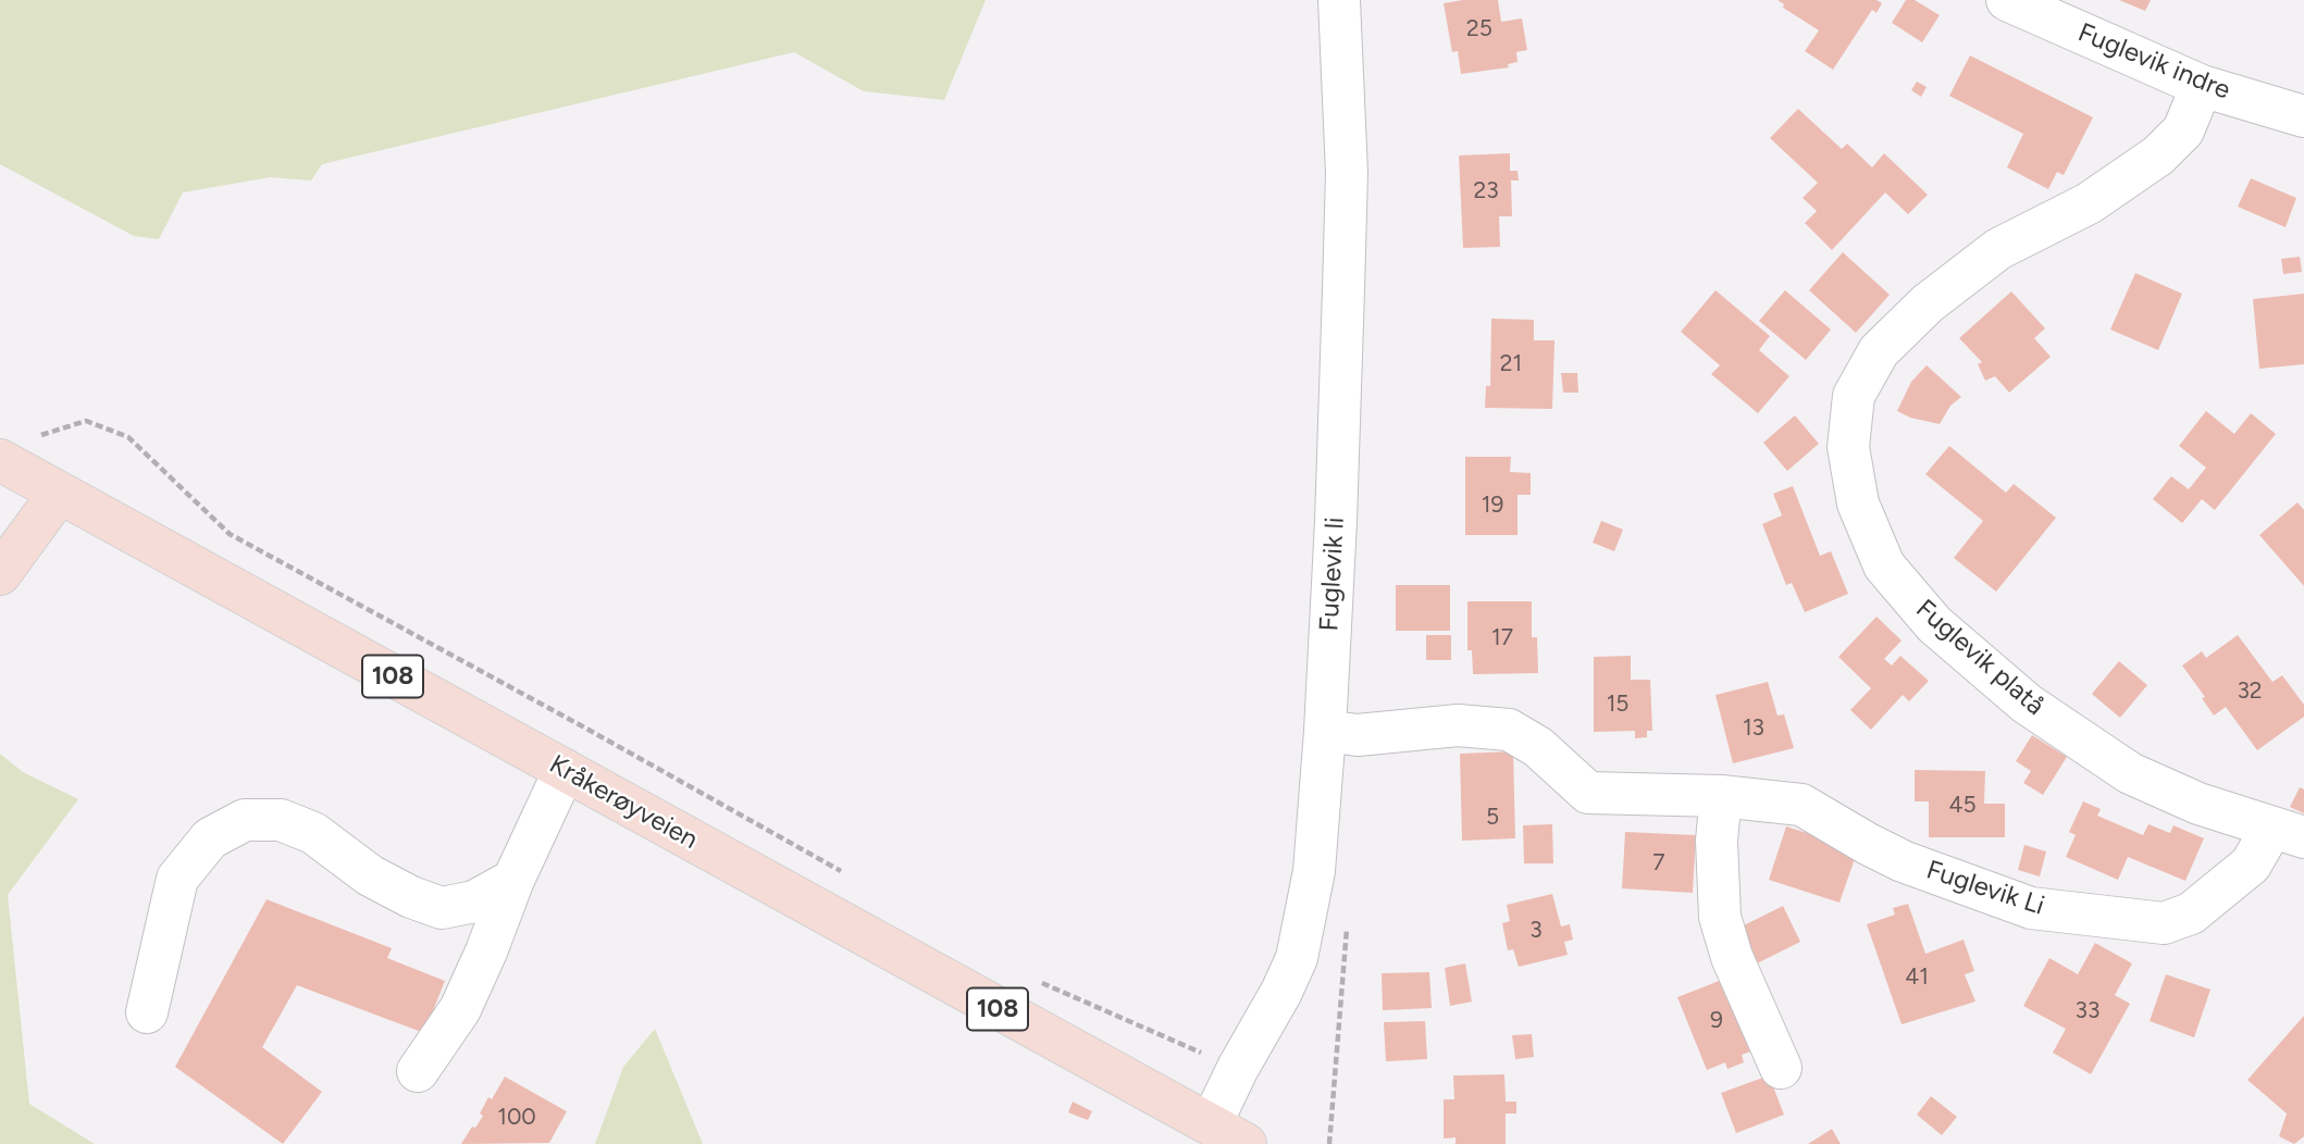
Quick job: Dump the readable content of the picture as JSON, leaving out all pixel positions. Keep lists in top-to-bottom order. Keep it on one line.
{"streets":{"main road":["108","Kråkerøyveien"],"street":["Fuglevik indre","Fuglevik li","Fuglevik platå","Fuglevik Li"]},"crossings":[["Fuglevik indre","Fuglevik platå"],["Fuglevik li","Kråkerøyveien"],["Fuglevik li","Fuglevik Li"],["Fuglevik platå","Fuglevik Li"]],"house_numbers":["25","23","21","19","17","32","15","13","45","5","7","3","41","33","9","100"]}
